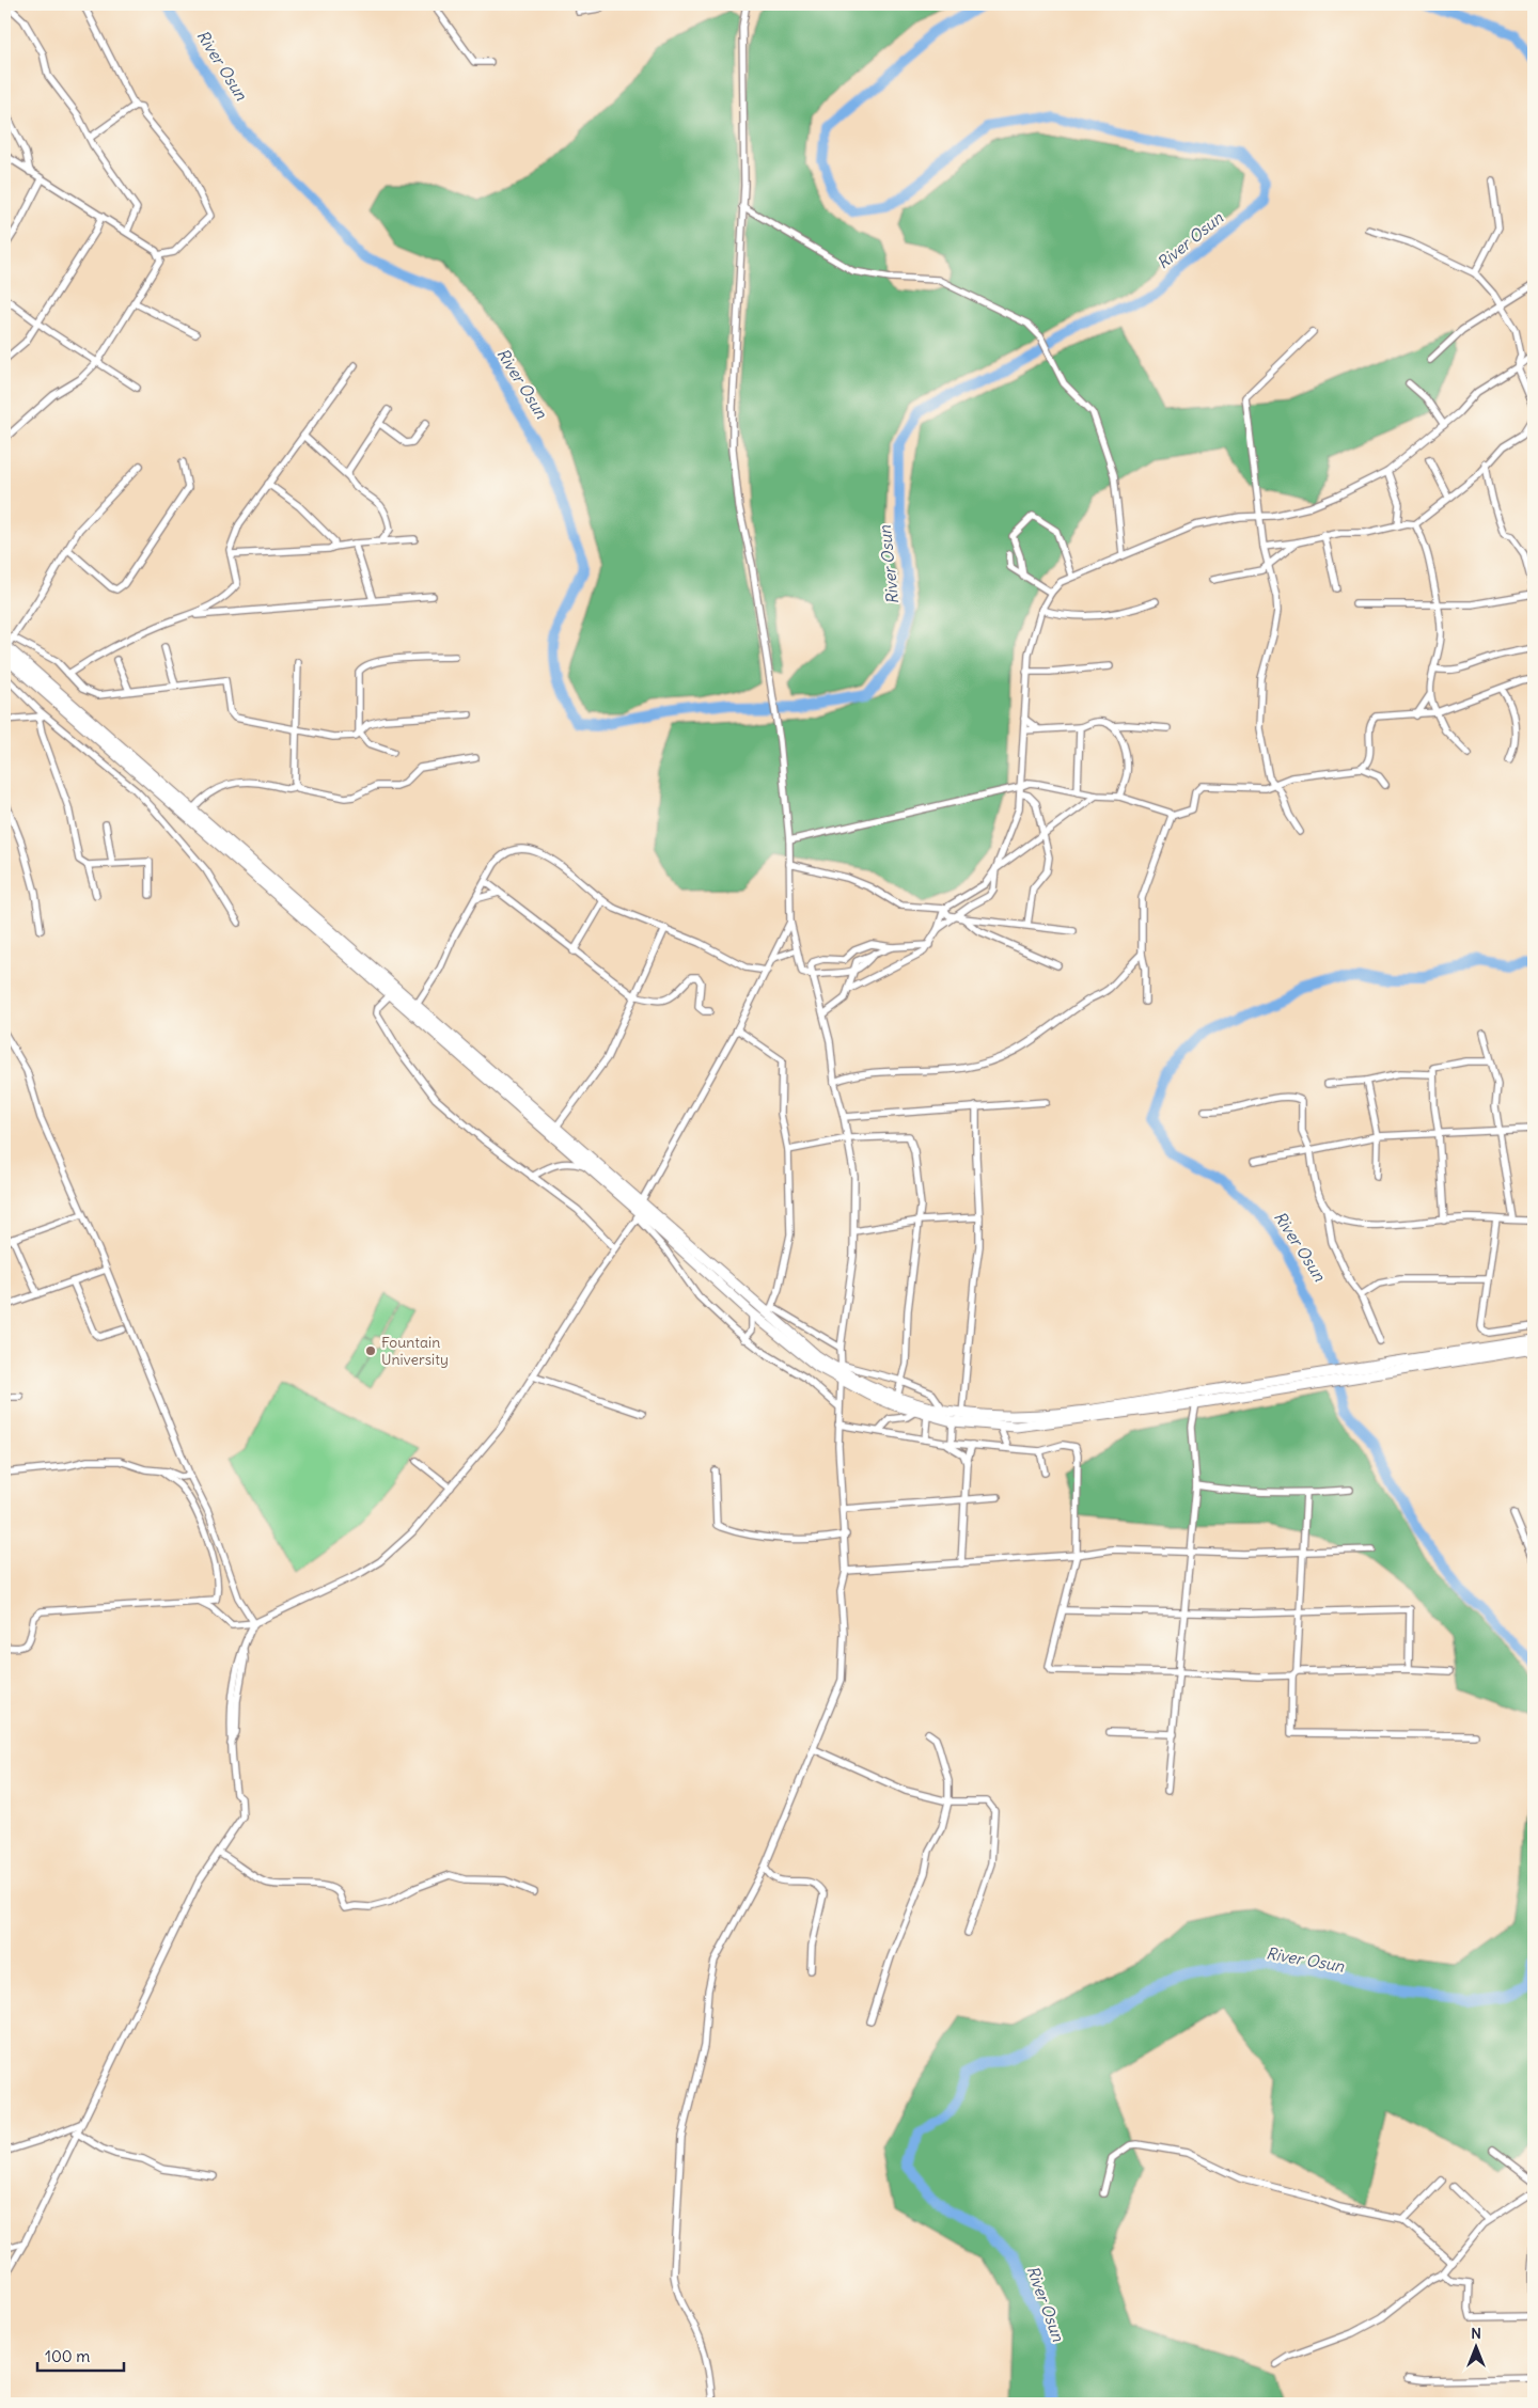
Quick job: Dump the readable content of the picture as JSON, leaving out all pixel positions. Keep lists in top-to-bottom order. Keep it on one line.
{"water":["River Osun"],"places":["Fountain University"],"scale_bar":"100 m","north":"top"}
